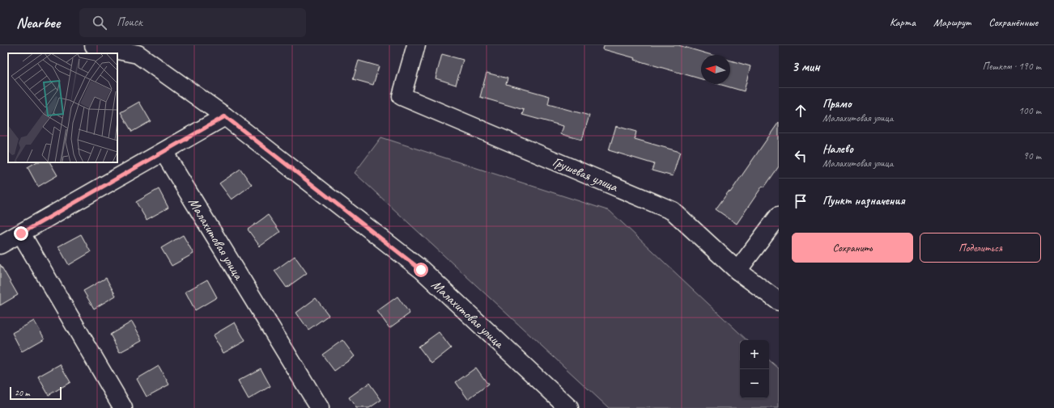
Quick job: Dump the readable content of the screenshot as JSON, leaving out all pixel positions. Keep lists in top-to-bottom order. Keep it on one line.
{"streets":{"street":["Грушевая улица","Малахитовая улица"]},"scale_bar":"20 m","north":"left","page":{"header":"Nearbee","search":"Поиск","nav":["Карта","Маршрут","Сохранённые"],"heading":["3 мин","Пешком · 190 m"],"list":[["Прямо","Малахитовая улица","100 m"],["Налево","Малахитовая улица","90 m"],"Пункт назначения"],"buttons":["Сохранить","Поделиться"],"map_buttons":["+","−"],"scale":"20 m"}}
